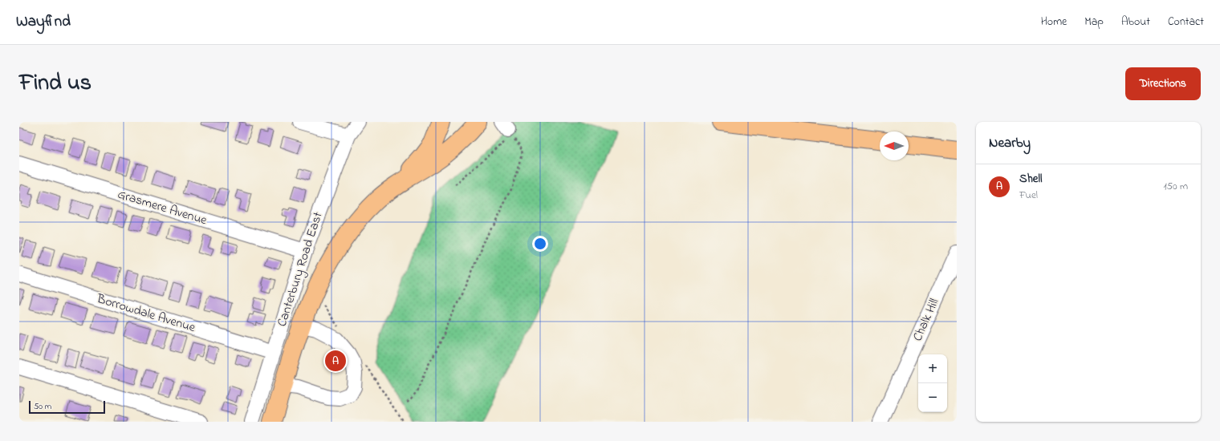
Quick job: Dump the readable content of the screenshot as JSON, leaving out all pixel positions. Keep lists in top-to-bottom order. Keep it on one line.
{"streets":{"highway":["Canterbury Road East"],"street":["Grasmere Avenue","Borrowdale Avenue","Chalk Hill"]},"crossings":[["Grasmere Avenue","Canterbury Road East"],["Canterbury Road East","Borrowdale Avenue"]],"scale_bar":"50 m","north":"left","page":{"header":"Wayfind","nav":["Home","Map","About","Contact"],"title":"Find us","buttons":"Directions","heading":"Nearby","list":[{"mark":"A","name":"Shell","note":"Fuel","value":"150 m"}],"pins":"A","map_buttons":["+","−"],"scale":"50 m"}}
